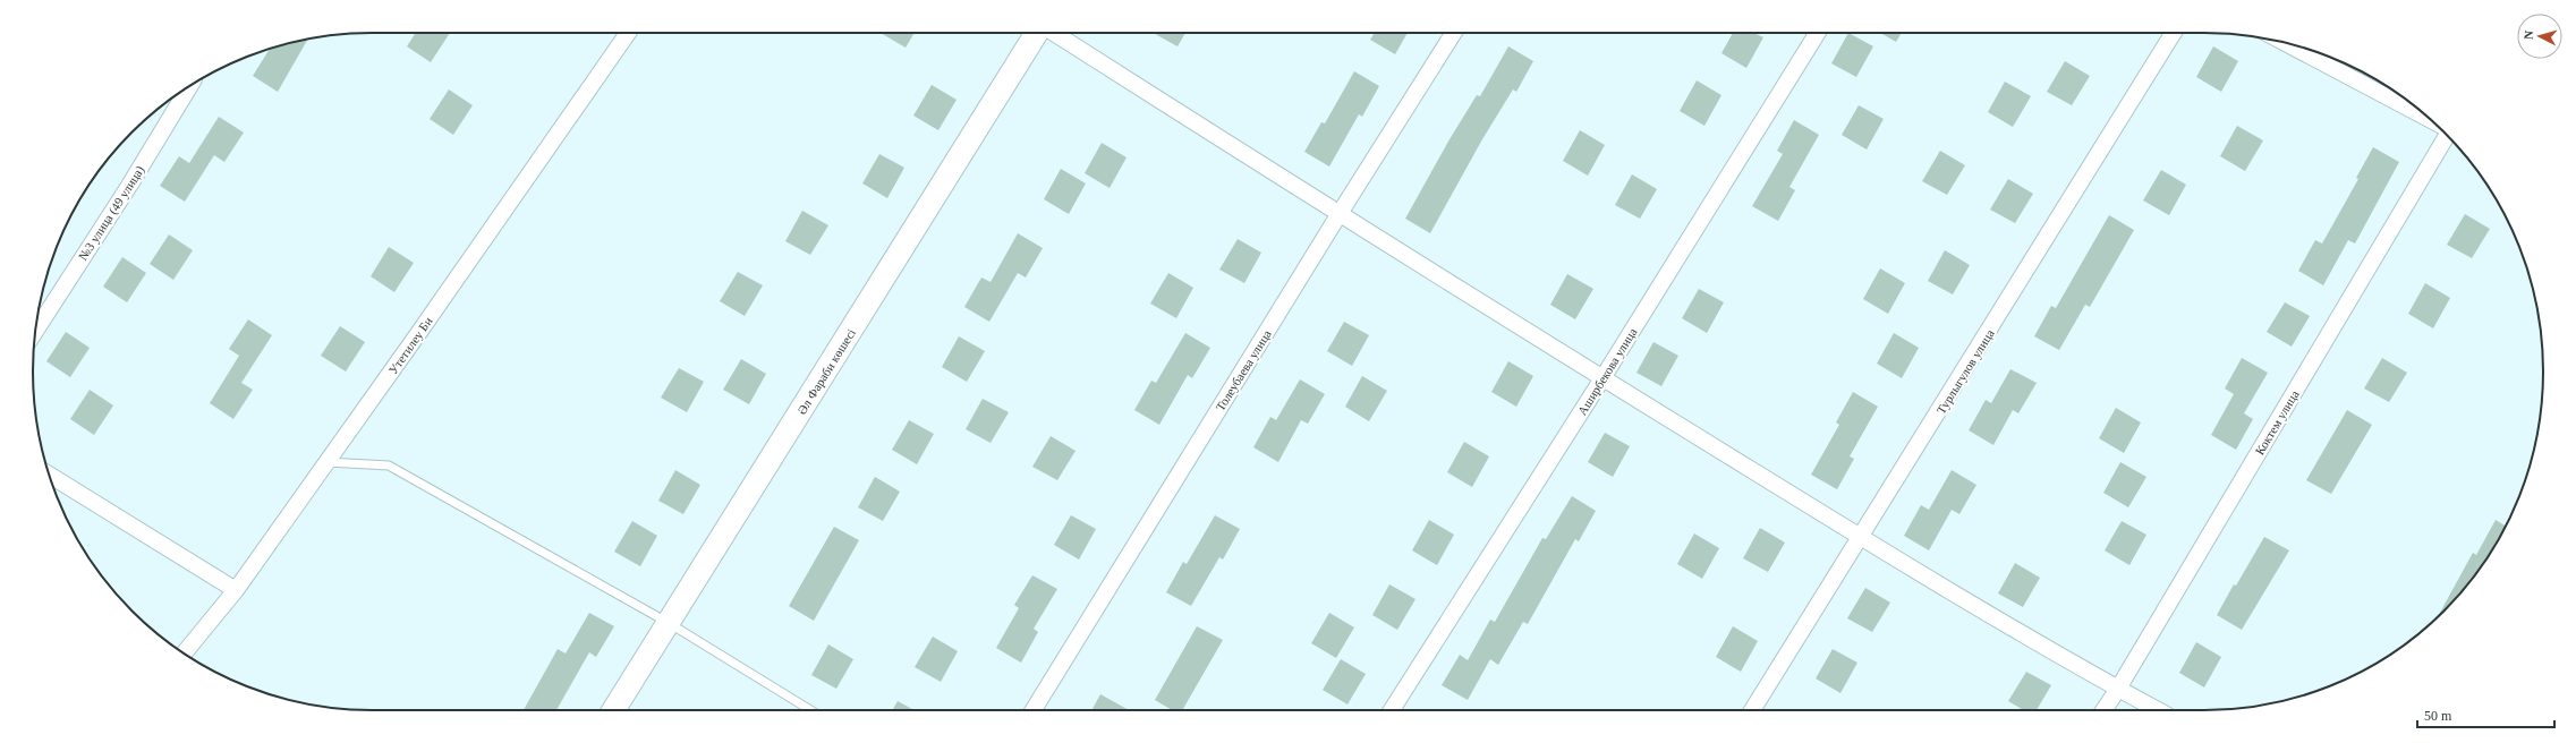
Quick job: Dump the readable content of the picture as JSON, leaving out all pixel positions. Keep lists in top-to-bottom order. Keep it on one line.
{"streets":{"street":["№3 улица (49 улица)","Утетилеу Би","Толеубаева улица","Әл Фараби көшесі","Аширбекова улица","Турлыгулов улица","Коктем улица"]},"scale_bar":"50 m","north":"left"}
